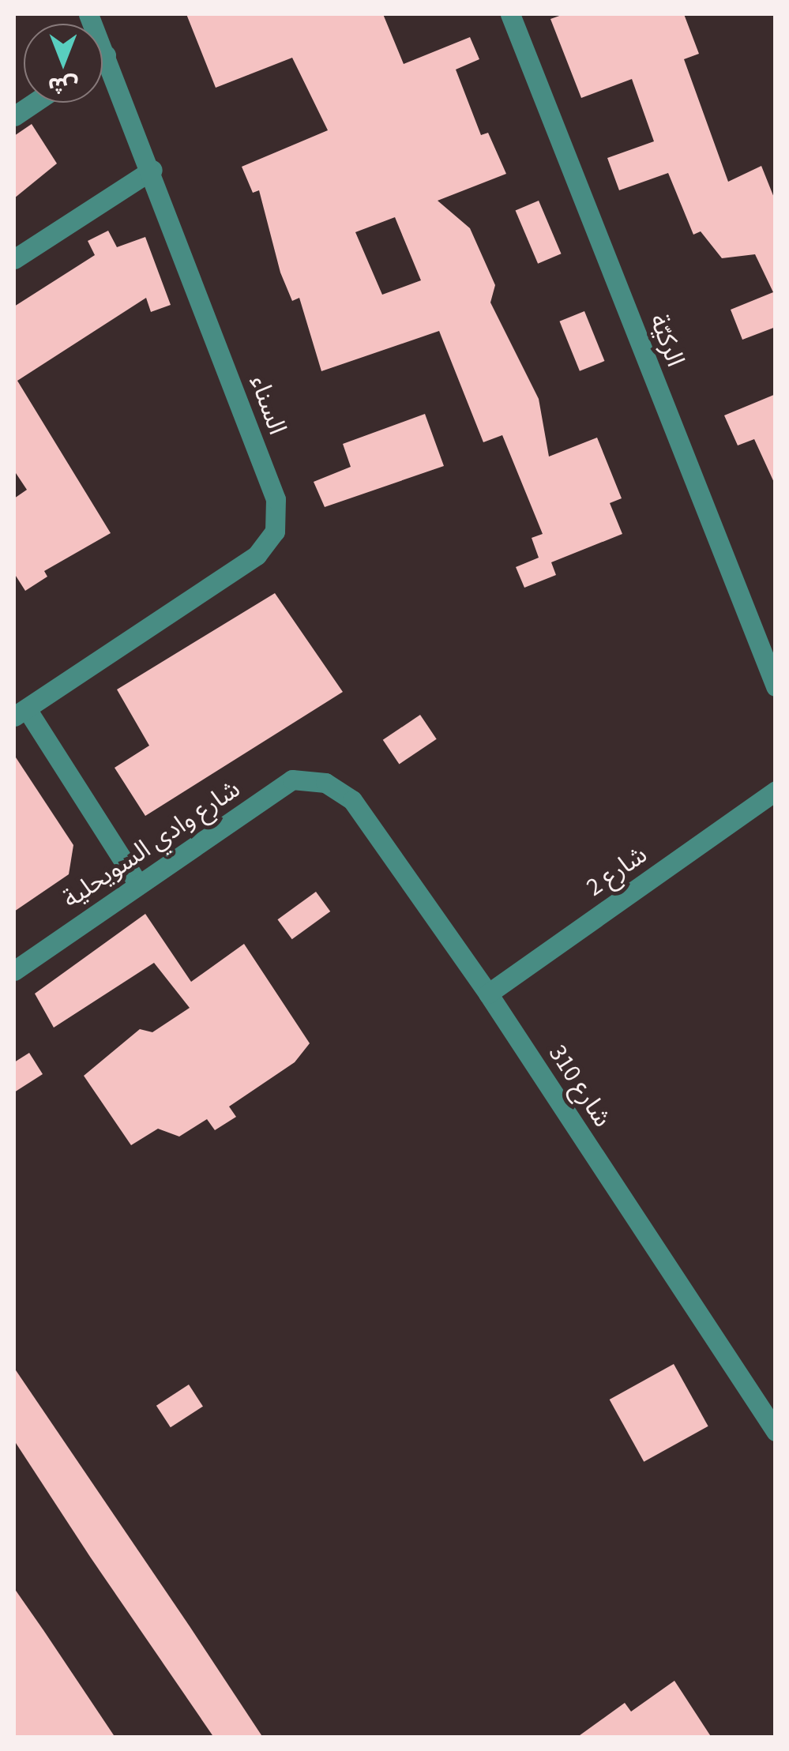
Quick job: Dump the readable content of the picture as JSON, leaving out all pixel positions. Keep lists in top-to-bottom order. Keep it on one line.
{"streets":{"street":["الركيّة","السناء","شارع وادي السويحلية","شارع 2","شارع 310"]},"crossings":[["السناء","شارع وادي السويحلية"],["شارع وادي السويحلية","شارع 310"],["شارع 2","شارع 310"]],"north":"bottom"}
